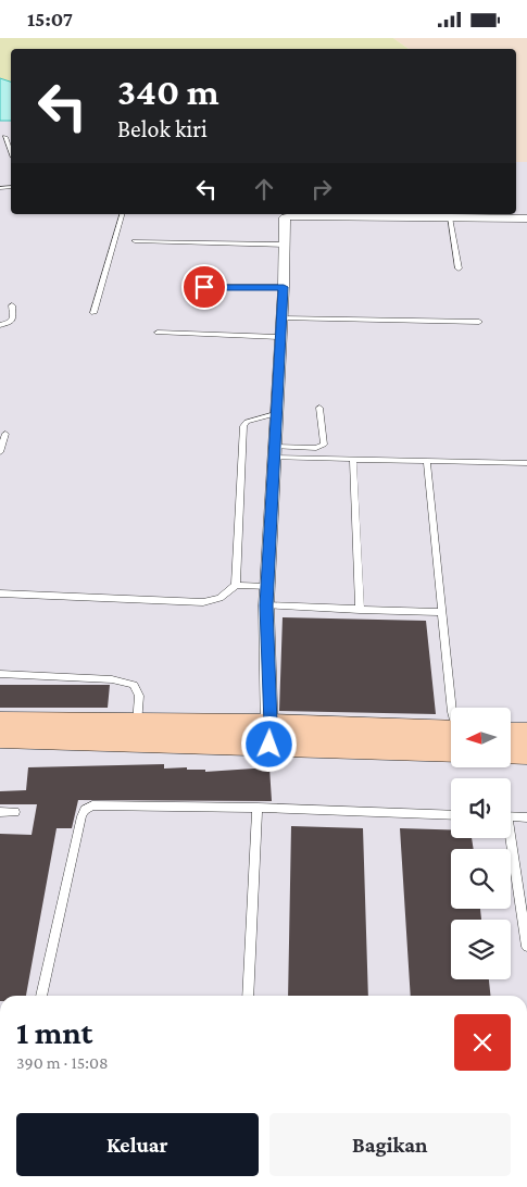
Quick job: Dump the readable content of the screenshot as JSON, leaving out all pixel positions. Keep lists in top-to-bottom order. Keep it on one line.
{"north":"left","page":{"status":"15:07","turn":["340 m","Belok kiri"],"heading":["1 mnt","390 m · 15:08"],"buttons":["Keluar","Bagikan"]}}
